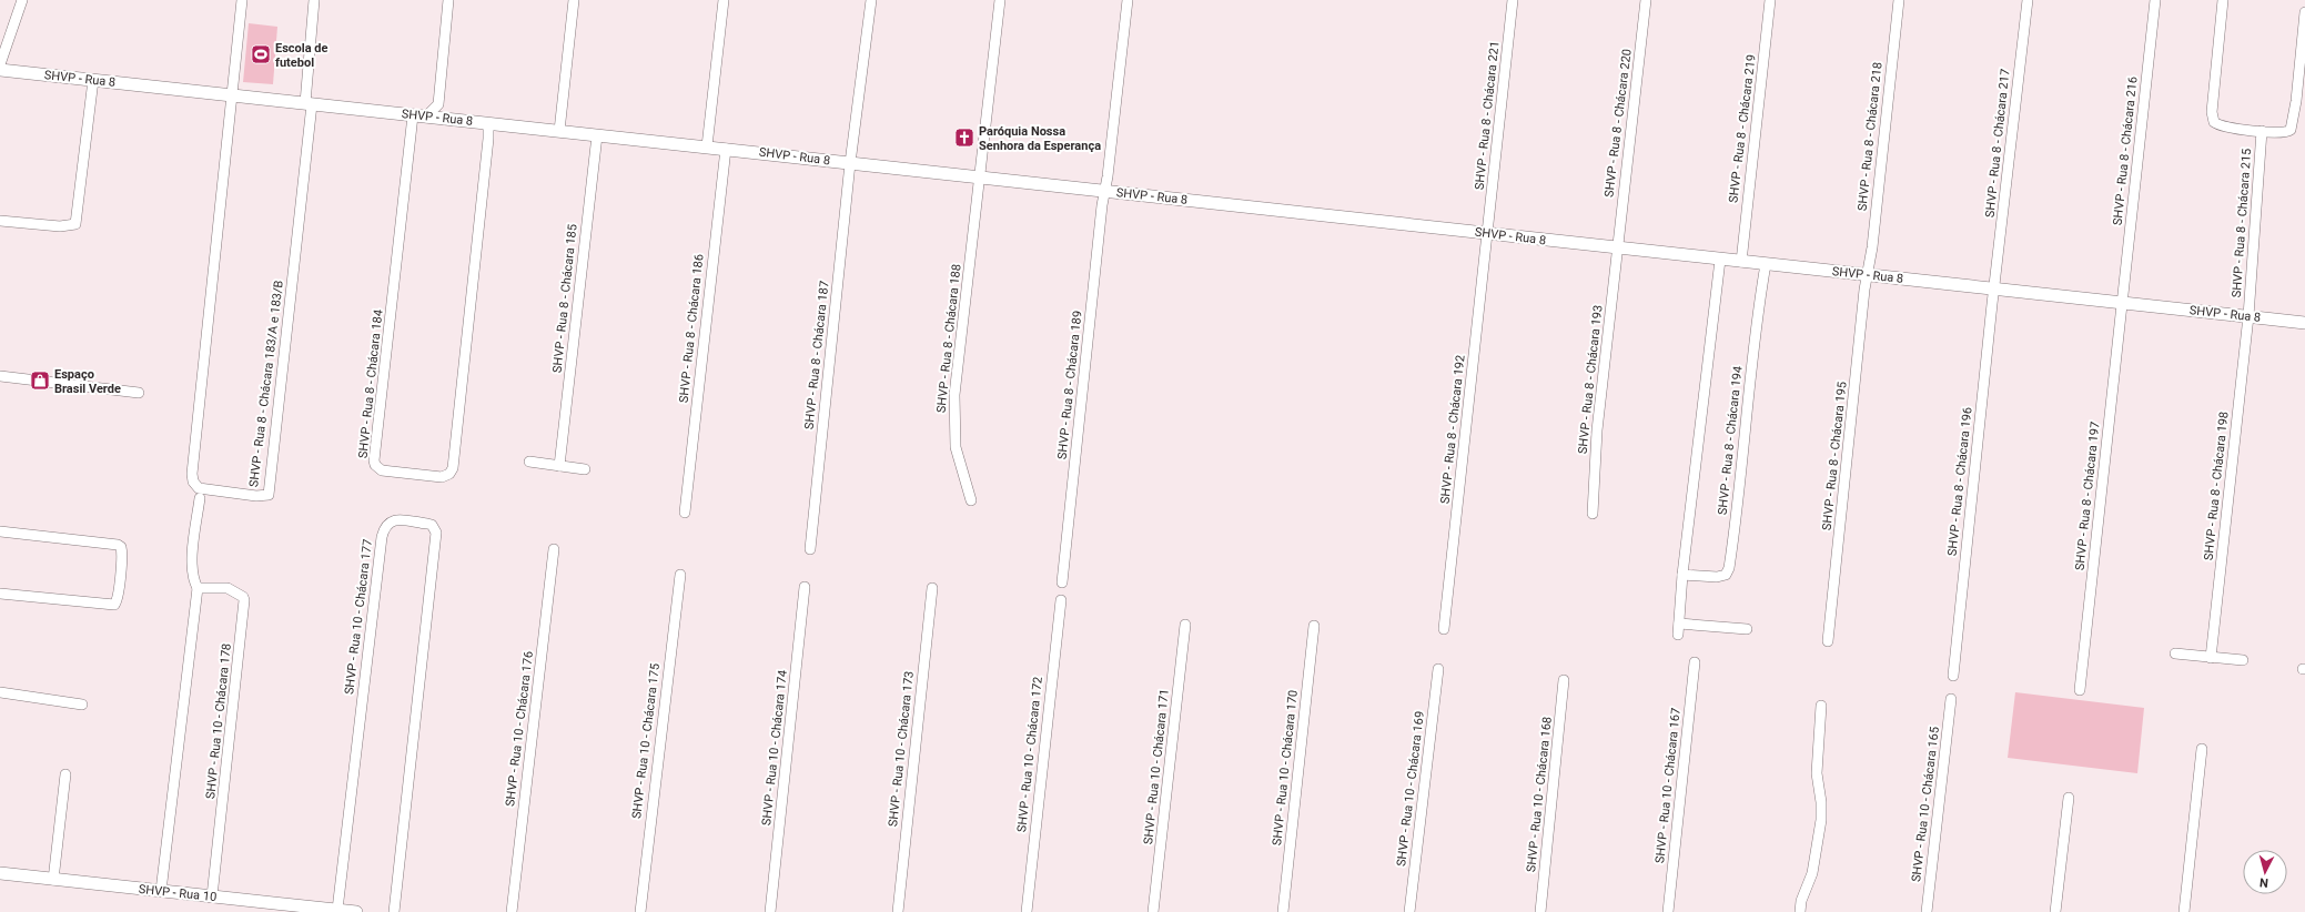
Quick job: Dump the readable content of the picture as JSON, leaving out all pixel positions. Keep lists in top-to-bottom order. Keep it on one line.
{"streets":{"street":["SHVP - Rua 8","SHVP - Rua 8 - Chácara 221","SHVP - Rua 8 - Chácara 220","SHVP - Rua 8 - Chácara 219","SHVP - Rua 8 - Chácara 218","SHVP - Rua 8 - Chácara 217","SHVP - Rua 8 - Chácara 216","SHVP - Rua 8 - Chácara 215","SHVP - Rua 8 - Chácara 185","SHVP - Rua 8 - Chácara 186","SHVP - Rua 8 - Chácara 188","SHVP - Rua 8 - Chácara 187","SHVP - Rua 8 - Chácara 193","SHVP - Rua 8 - Chácara 183/A e 183/B","SHVP - Rua 8 - Chácara 184","SHVP - Rua 8 - Chácara 189","SHVP - Rua 8 - Chácara 192","SHVP - Rua 8 - Chácara 194","SHVP - Rua 8 - Chácara 195","SHVP - Rua 8 - Chácara 196","SHVP - Rua 8 - Chácara 198","SHVP - Rua 8 - Chácara 197","SHVP - Rua 10 - Chácara 177","SHVP - Rua 10 - Chácara 178","SHVP - Rua 10 - Chácara 176","SHVP - Rua 10 - Chácara 175","SHVP - Rua 10 - Chácara 174","SHVP - Rua 10 - Chácara 173","SHVP - Rua 10 - Chácara 172","SHVP - Rua 10 - Chácara 171","SHVP - Rua 10 - Chácara 170","SHVP - Rua 10 - Chácara 167","SHVP - Rua 10 - Chácara 169","SHVP - Rua 10 - Chácara 168","SHVP - Rua 10 - Chácara 165","SHVP - Rua 10"]},"crossings":[["SHVP - Rua 8","SHVP - Rua 8 - Chácara 221"],["SHVP - Rua 8","SHVP - Rua 8 - Chácara 220"],["SHVP - Rua 8","SHVP - Rua 8 - Chácara 219"],["SHVP - Rua 8","SHVP - Rua 8 - Chácara 218"],["SHVP - Rua 8","SHVP - Rua 8 - Chácara 217"],["SHVP - Rua 8","SHVP - Rua 8 - Chácara 216"],["SHVP - Rua 8","SHVP - Rua 8 - Chácara 215"],["SHVP - Rua 8","SHVP - Rua 8 - Chácara 185"],["SHVP - Rua 8","SHVP - Rua 8 - Chácara 186"],["SHVP - Rua 8","SHVP - Rua 8 - Chácara 188"],["SHVP - Rua 8","SHVP - Rua 8 - Chácara 187"],["SHVP - Rua 8","SHVP - Rua 8 - Chácara 193"],["SHVP - Rua 8","SHVP - Rua 8 - Chácara 183/A e 183/B"],["SHVP - Rua 8","SHVP - Rua 8 - Chácara 184"],["SHVP - Rua 8","SHVP - Rua 8 - Chácara 189"],["SHVP - Rua 8","SHVP - Rua 8 - Chácara 192"],["SHVP - Rua 8","SHVP - Rua 8 - Chácara 194"],["SHVP - Rua 8","SHVP - Rua 8 - Chácara 195"],["SHVP - Rua 8","SHVP - Rua 8 - Chácara 196"],["SHVP - Rua 8","SHVP - Rua 8 - Chácara 198"],["SHVP - Rua 8","SHVP - Rua 8 - Chácara 197"],["SHVP - Rua 8 - Chácara 221","SHVP - Rua 8 - Chácara 192"],["SHVP - Rua 8 - Chácara 220","SHVP - Rua 8 - Chácara 193"],["SHVP - Rua 8 - Chácara 218","SHVP - Rua 8 - Chácara 195"],["SHVP - Rua 8 - Chácara 217","SHVP - Rua 8 - Chácara 196"],["SHVP - Rua 8 - Chácara 216","SHVP - Rua 8 - Chácara 197"],["SHVP - Rua 8 - Chácara 215","SHVP - Rua 8 - Chácara 198"],["SHVP - Rua 10 - Chácara 177","SHVP - Rua 10"],["SHVP - Rua 10 - Chácara 178","SHVP - Rua 10"]],"places":{"sports":["Escola de futebol"],"church":["Paróquia Nossa Senhora da Esperança"],"shop":["Espaço Brasil Verde"]},"north":"bottom"}
